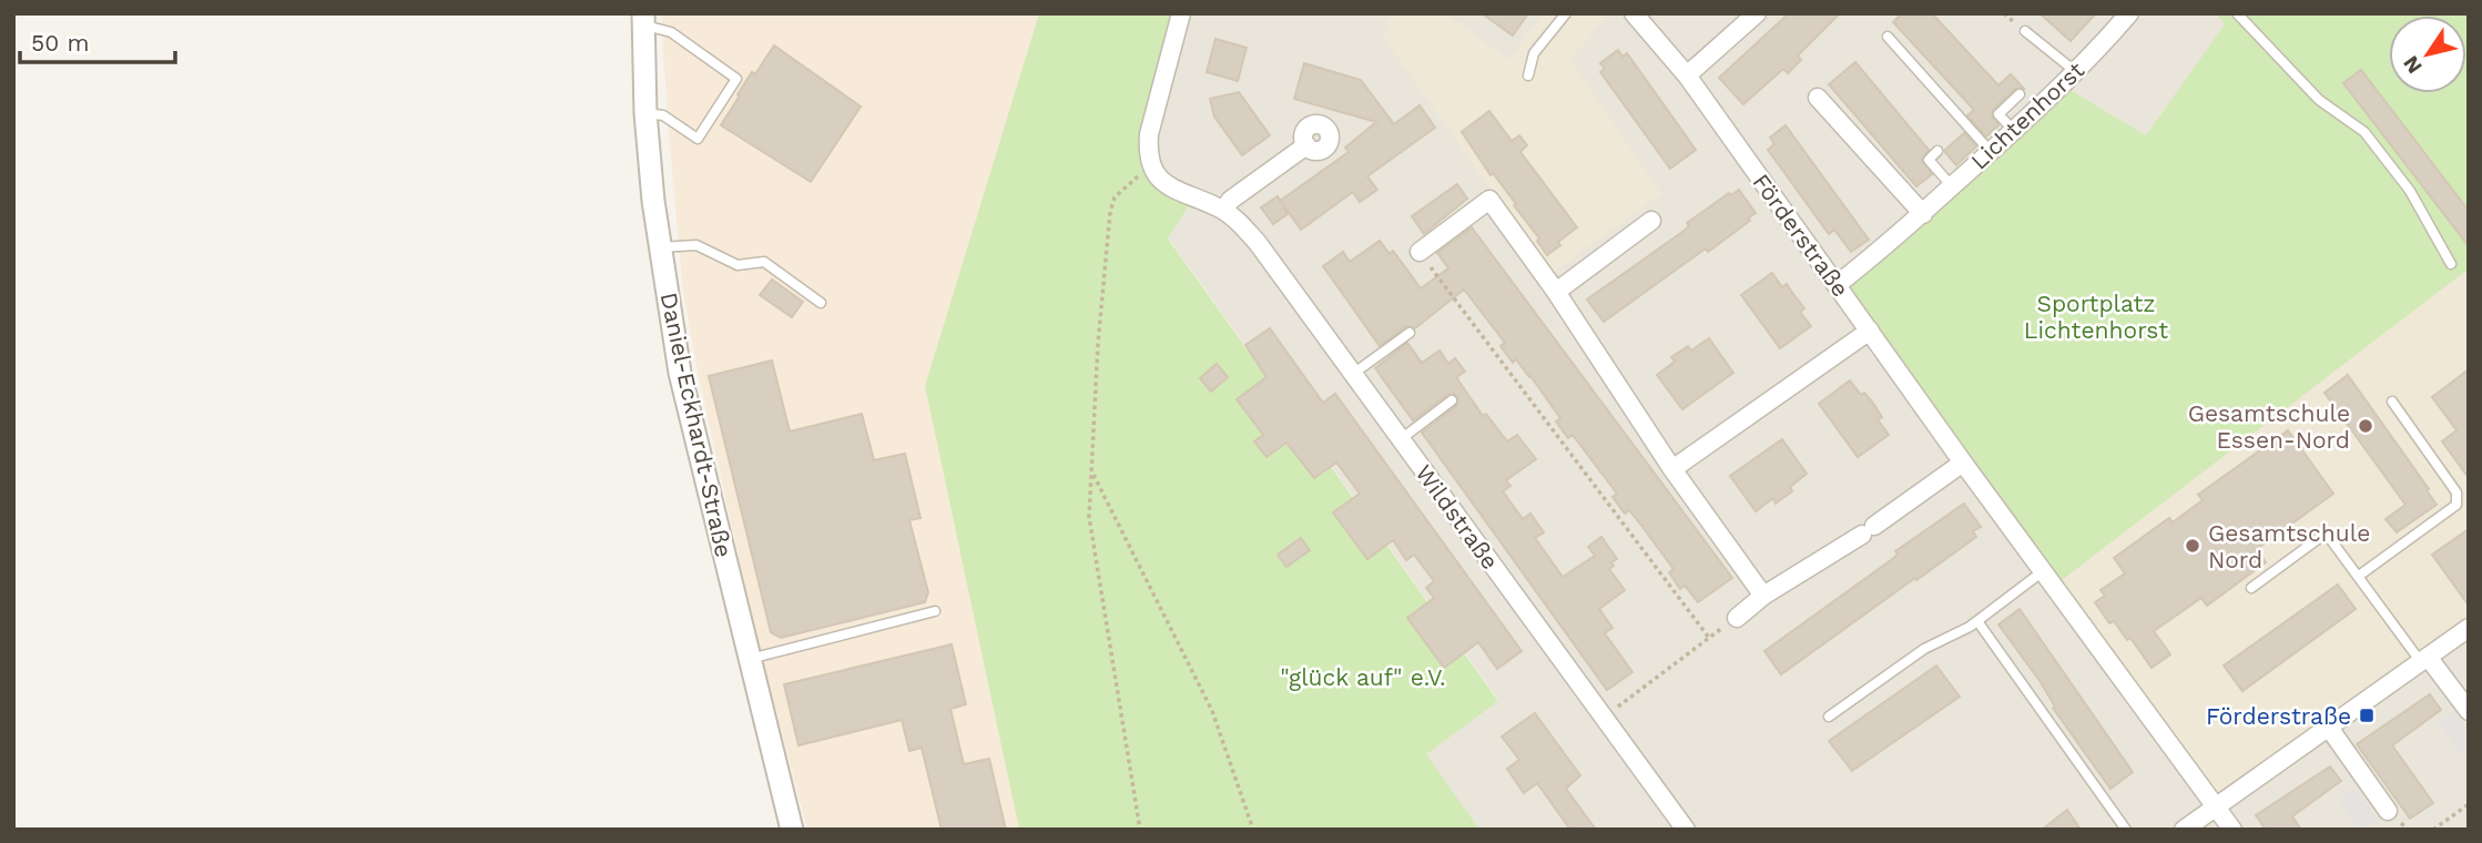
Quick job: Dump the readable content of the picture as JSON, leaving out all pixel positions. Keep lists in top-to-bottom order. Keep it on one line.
{"streets":{"street":["Lichtenhorst","Förderstraße","Daniel-Eckhardt-Straße","Wildstraße"]},"crossings":[["Lichtenhorst","Förderstraße"]],"parks":["Sportplatz Lichtenhorst","\"glück auf\" e.V."],"places":{"other":["Gesamtschule Essen-Nord","Gesamtschule Nord"],"transit":["Förderstraße"]},"scale_bar":"50 m","north":"bottom left"}
